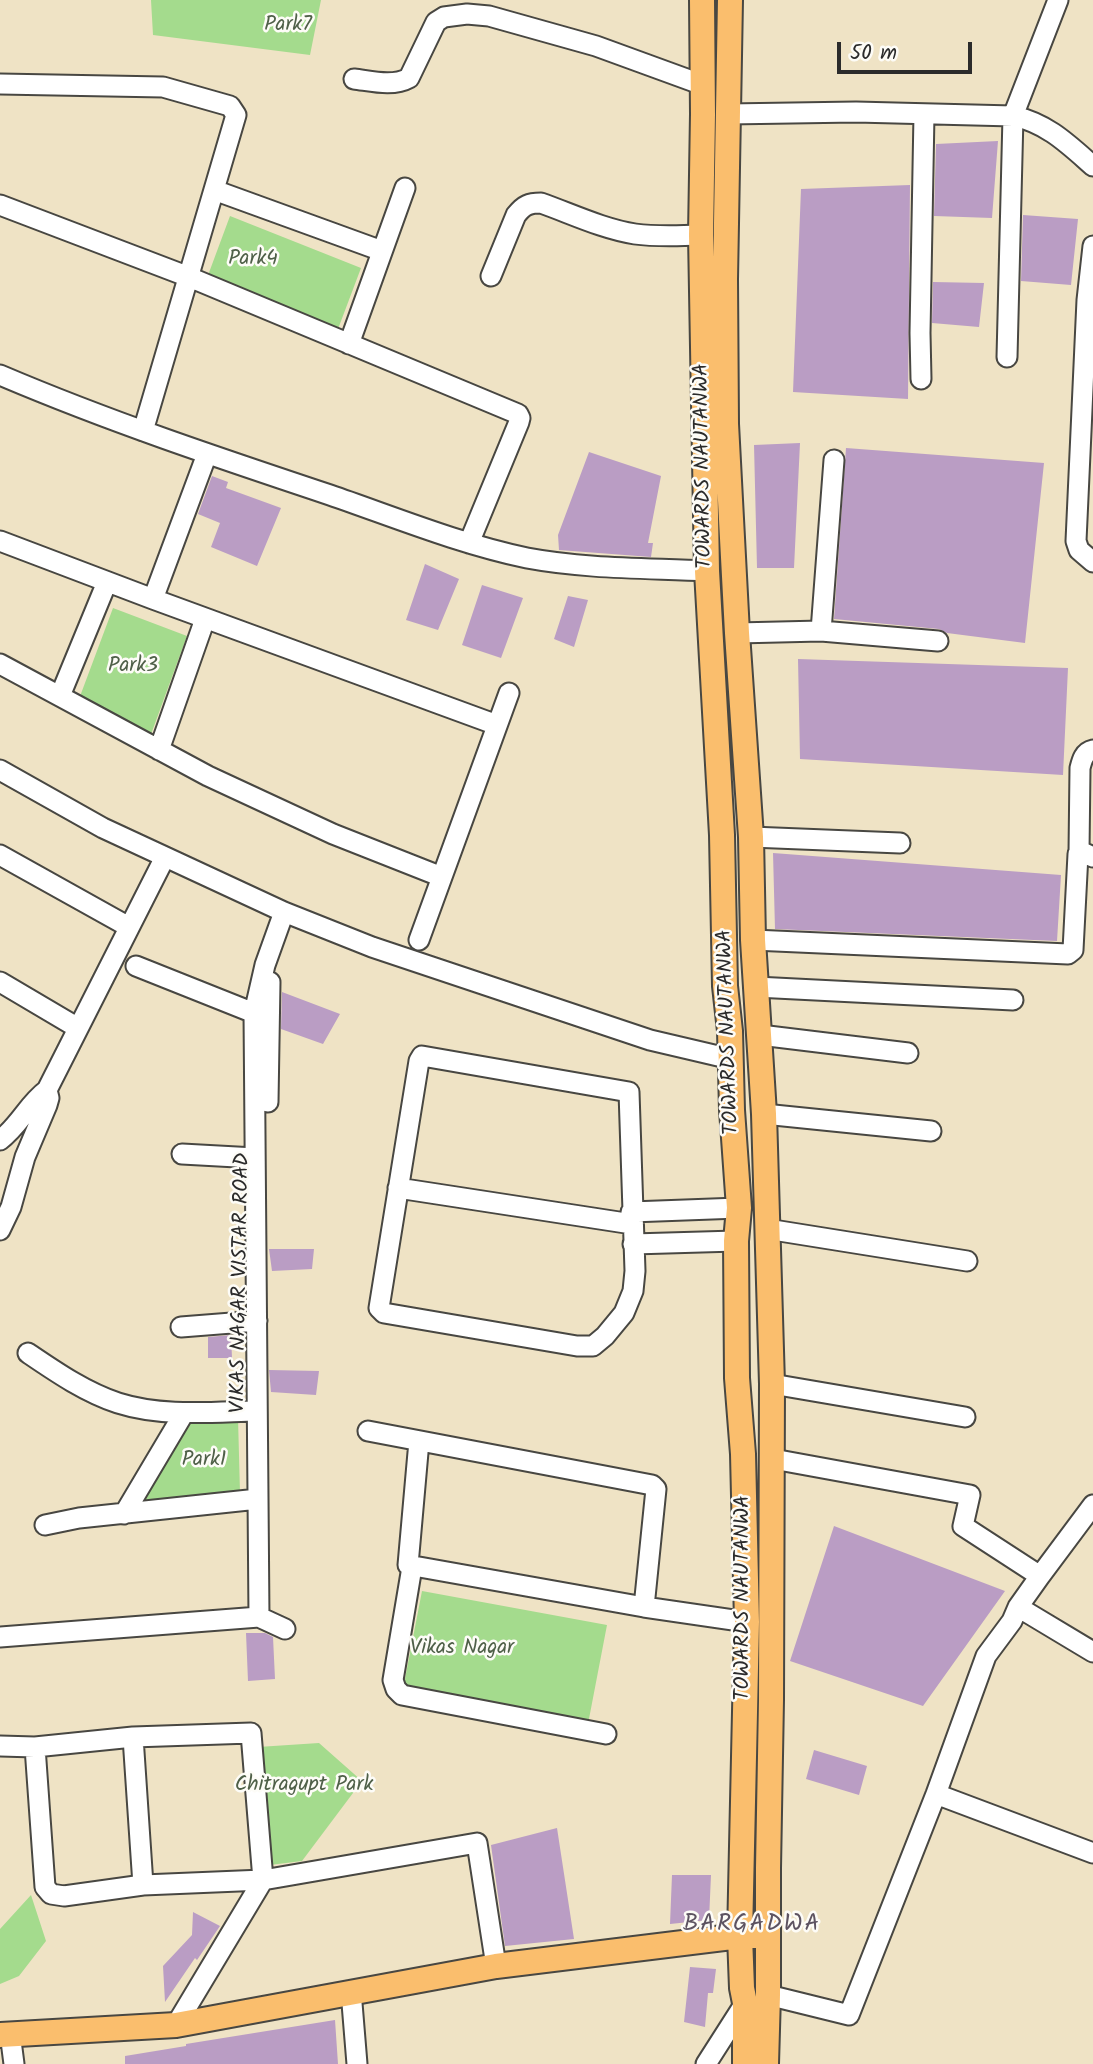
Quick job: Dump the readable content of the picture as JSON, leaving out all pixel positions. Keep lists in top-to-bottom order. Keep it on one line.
{"streets":{"main road":["TOWARDS NAUTANWA"],"street":["VIKAS NAGAR VISTAR ROAD"]},"districts":["BARGADWA"],"parks":["Park7","Park4","Park3","Park1","Vikas Nagar","Chitragupt Park"],"scale_bar":"50 m"}
